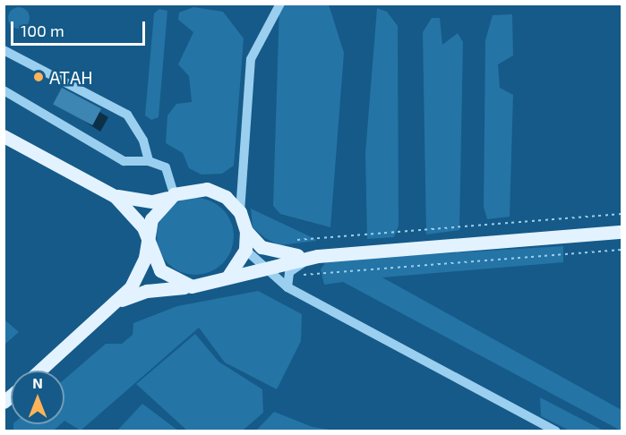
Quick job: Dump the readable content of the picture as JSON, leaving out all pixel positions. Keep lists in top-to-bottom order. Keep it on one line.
{"places":["АТАН"],"scale_bar":"100 m","north":"top"}
